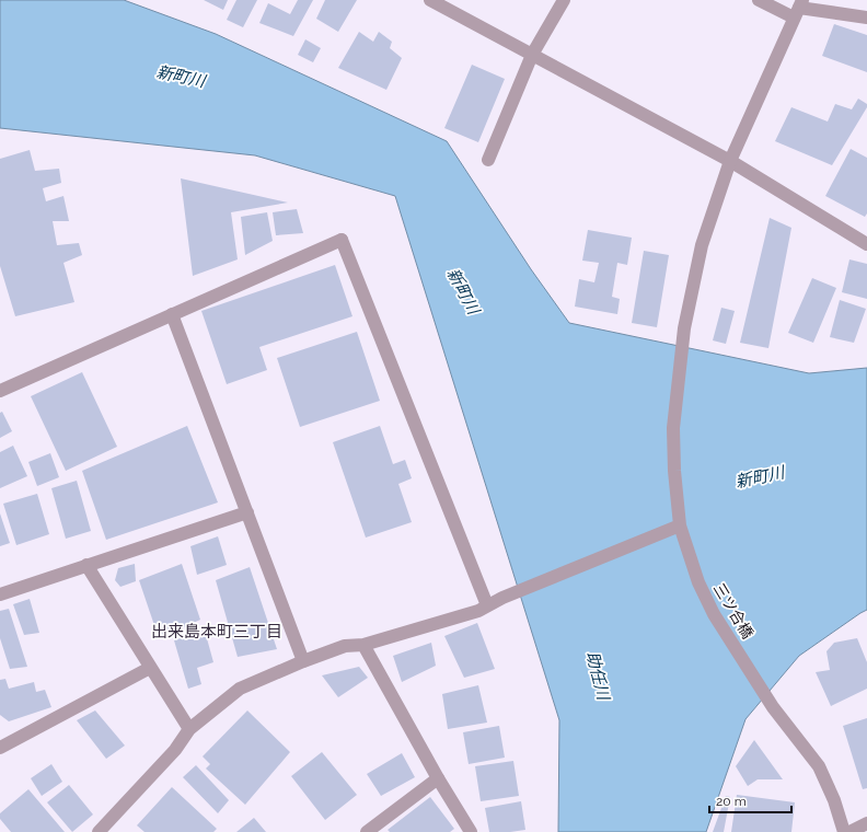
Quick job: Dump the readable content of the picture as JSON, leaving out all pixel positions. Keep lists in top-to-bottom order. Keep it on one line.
{"streets":{"street":["三ツ合橋"]},"districts":["出来島本町三丁目"],"water":["新町川","助任川"],"scale_bar":"20 m"}
